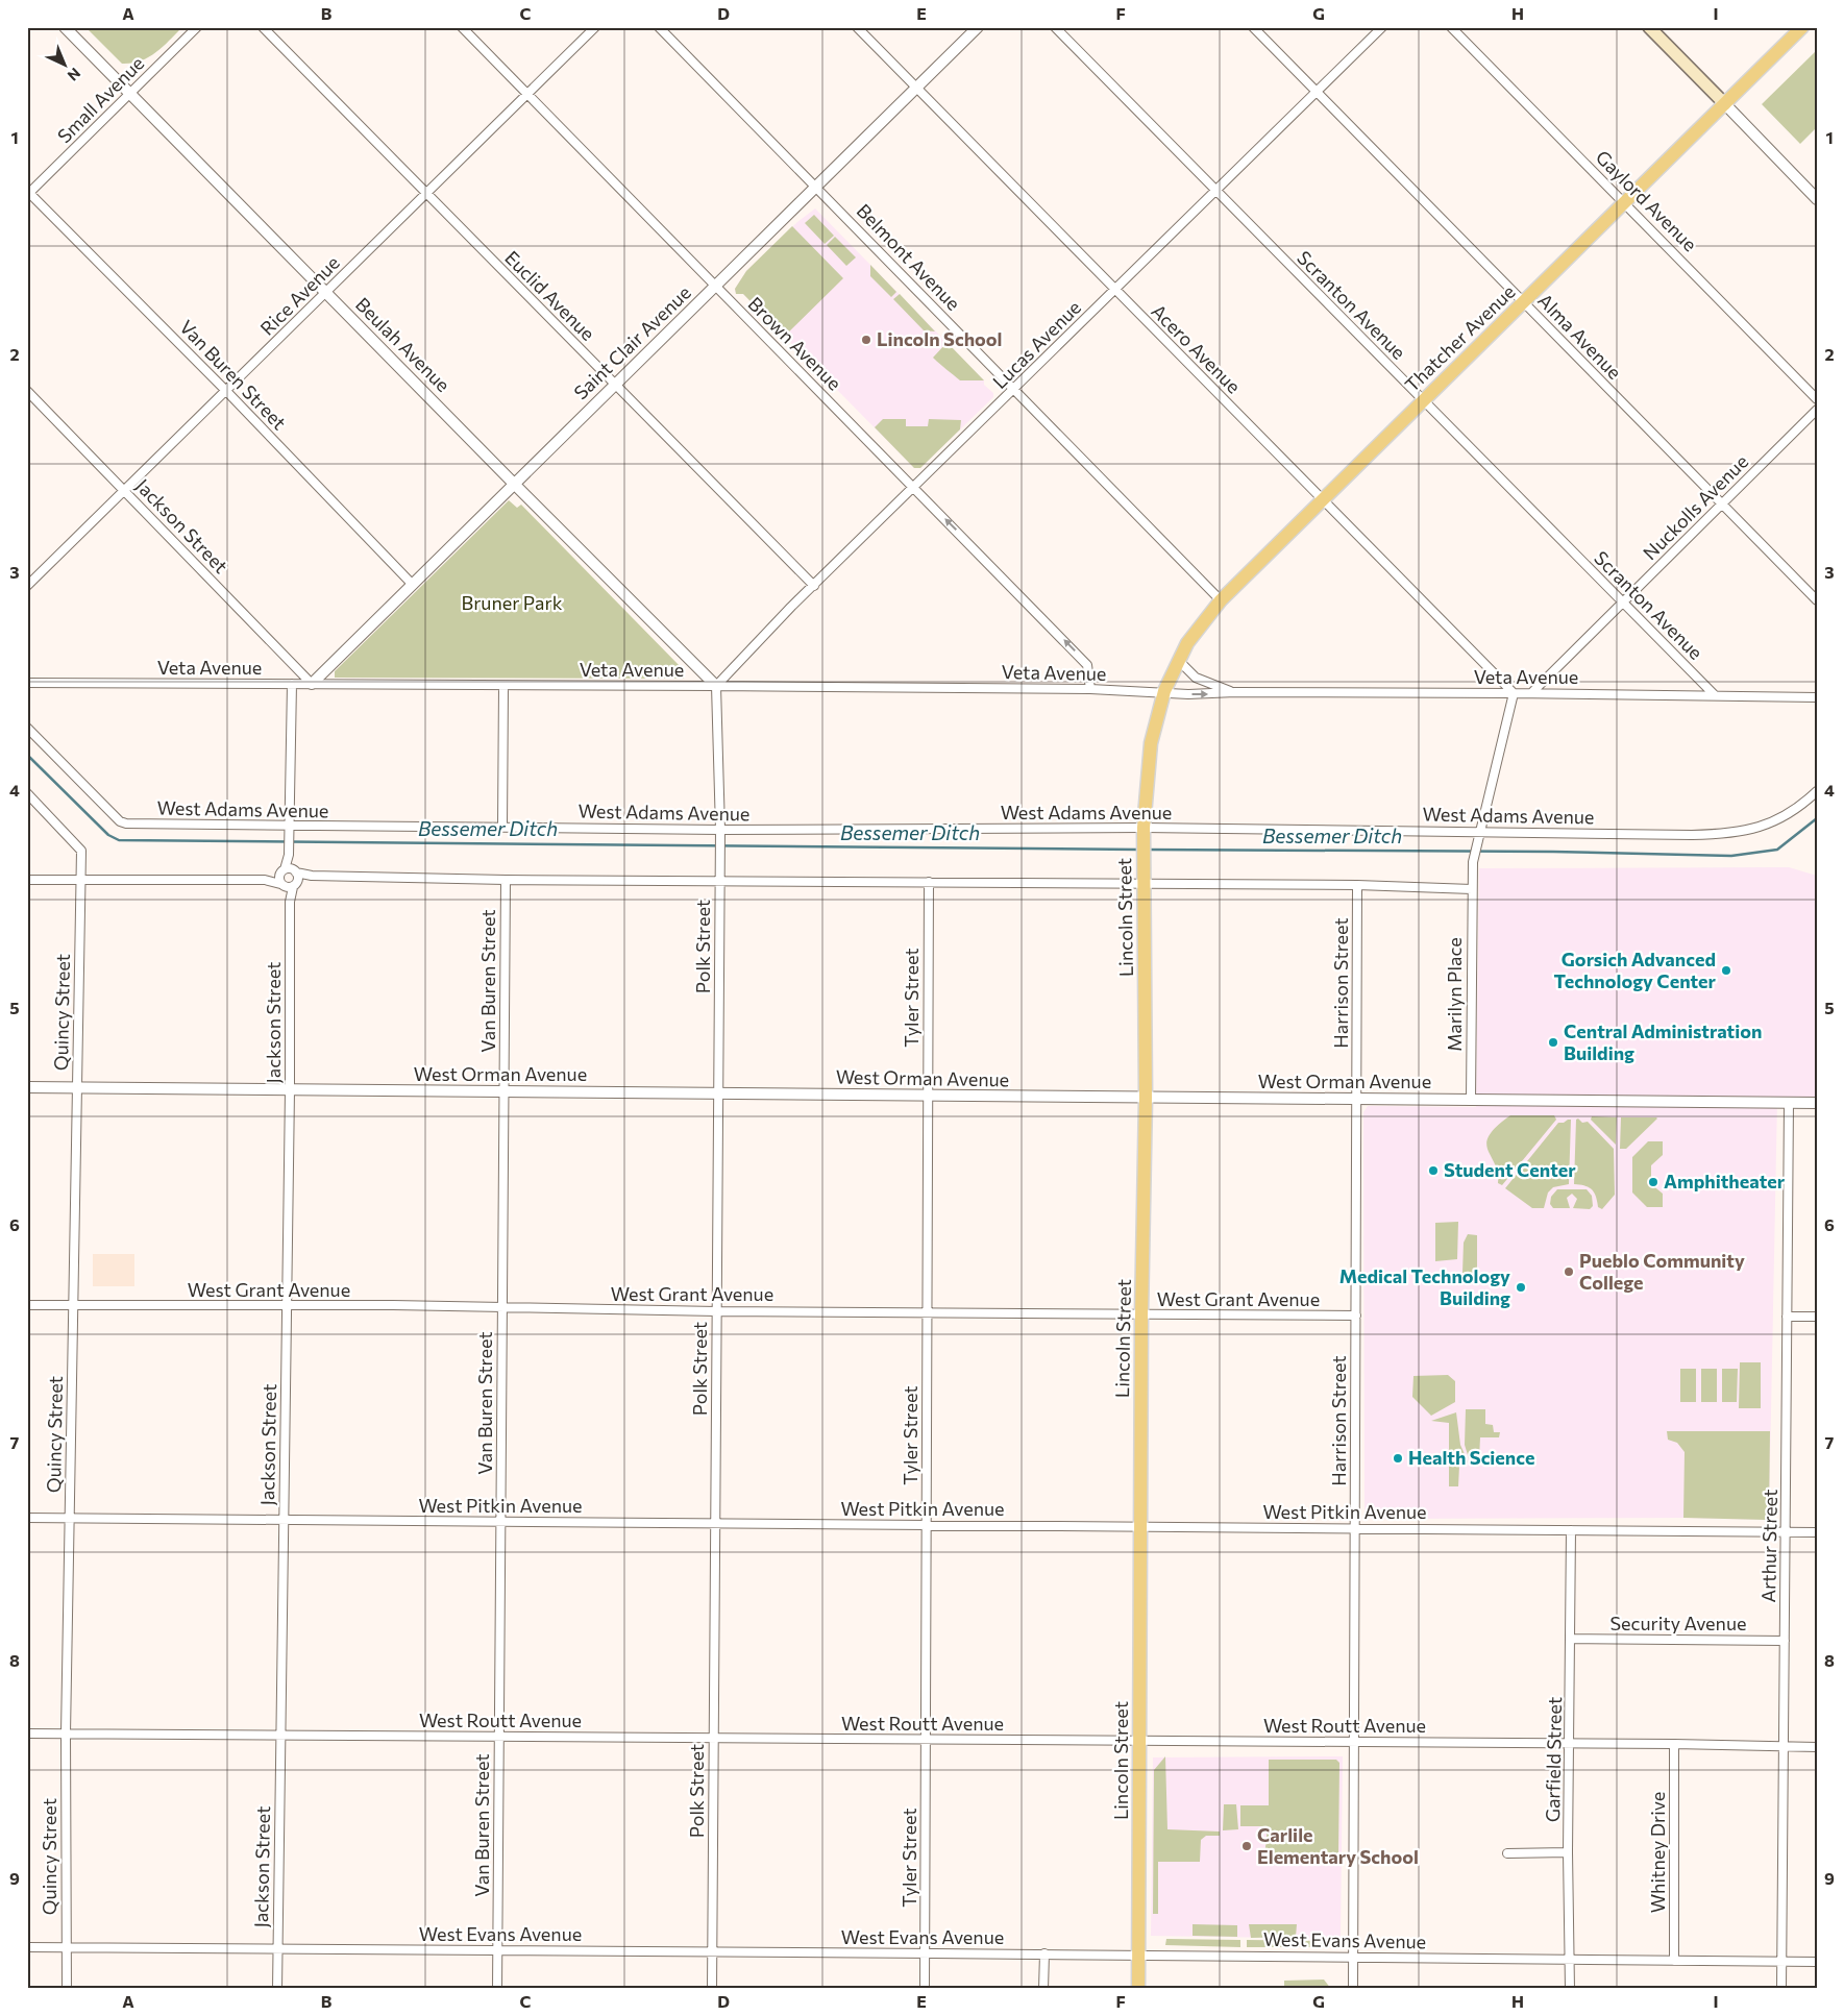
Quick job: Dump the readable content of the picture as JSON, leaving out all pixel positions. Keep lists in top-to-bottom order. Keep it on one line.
{"streets":{"main road":["Thatcher Avenue","Lincoln Street"],"street":["Small Avenue","Gaylord Avenue","Belmont Avenue","Rice Avenue","Euclid Avenue","Scranton Avenue","Alma Avenue","Saint Clair Avenue","Brown Avenue","Beulah Avenue","Lucas Avenue","Acero Avenue","Van Buren Street","Nuckolls Avenue","Jackson Street","Veta Avenue","West Adams Avenue","Polk Street","Harrison Street","Marilyn Place","Tyler Street","Quincy Street","West Orman Avenue","West Grant Avenue","West Pitkin Avenue","Arthur Street","Security Avenue","West Routt Avenue","Garfield Street","Whitney Drive","West Evans Avenue"]},"crossings":[["Small Avenue","Beulah Avenue"],["Small Avenue","Van Buren Street"],["Gaylord Avenue","Thatcher Avenue"],["Belmont Avenue","Thatcher Avenue"],["Belmont Avenue","Saint Clair Avenue"],["Belmont Avenue","Lucas Avenue"],["Rice Avenue","Euclid Avenue"],["Rice Avenue","Brown Avenue"],["Rice Avenue","Beulah Avenue"],["Rice Avenue","Van Buren Street"],["Rice Avenue","Jackson Street"],["Euclid Avenue","Saint Clair Avenue"],["Euclid Avenue","Lucas Avenue"],["Scranton Avenue","Thatcher Avenue"],["Scranton Avenue","Lucas Avenue"],["Scranton Avenue","Nuckolls Avenue"],["Scranton Avenue","Veta Avenue"],["Alma Avenue","Thatcher Avenue"],["Alma Avenue","Lucas Avenue"],["Alma Avenue","Nuckolls Avenue"],["Thatcher Avenue","Acero Avenue"],["Thatcher Avenue","Veta Avenue"],["Thatcher Avenue","Lincoln Street"],["Saint Clair Avenue","Brown Avenue"],["Saint Clair Avenue","Beulah Avenue"],["Saint Clair Avenue","Acero Avenue"],["Saint Clair Avenue","Van Buren Street"],["Saint Clair Avenue","Jackson Street"],["Saint Clair Avenue","Veta Avenue"],["Brown Avenue","Lucas Avenue"],["Brown Avenue","Veta Avenue"],["Beulah Avenue","Lucas Avenue"],["Beulah Avenue","Veta Avenue"],["Beulah Avenue","Polk Street"],["Lucas Avenue","Acero Avenue"],["Lucas Avenue","Veta Avenue"],["Lucas Avenue","Polk Street"],["Acero Avenue","Veta Avenue"],["Van Buren Street","West Orman Avenue"],["Van Buren Street","West Grant Avenue"],["Van Buren Street","West Pitkin Avenue"],["Van Buren Street","West Routt Avenue"],["Van Buren Street","West Evans Avenue"],["Nuckolls Avenue","Veta Avenue"],["Jackson Street","Veta Avenue"],["Jackson Street","West Adams Avenue"],["Jackson Street","West Orman Avenue"],["Jackson Street","West Grant Avenue"],["Jackson Street","West Pitkin Avenue"],["Jackson Street","West Routt Avenue"],["Jackson Street","West Evans Avenue"],["Veta Avenue","Lincoln Street"],["Veta Avenue","Polk Street"],["West Adams Avenue","Lincoln Street"],["West Adams Avenue","Polk Street"],["West Adams Avenue","Marilyn Place"],["Lincoln Street","West Orman Avenue"],["Lincoln Street","West Grant Avenue"],["Lincoln Street","West Pitkin Avenue"],["Lincoln Street","West Routt Avenue"],["Lincoln Street","West Evans Avenue"],["Polk Street","West Orman Avenue"],["Polk Street","West Grant Avenue"],["Polk Street","West Pitkin Avenue"],["Polk Street","West Routt Avenue"],["Polk Street","West Evans Avenue"],["Harrison Street","West Orman Avenue"],["Harrison Street","West Grant Avenue"],["Harrison Street","West Pitkin Avenue"],["Harrison Street","West Routt Avenue"],["Harrison Street","West Evans Avenue"],["Marilyn Place","West Orman Avenue"],["Tyler Street","West Orman Avenue"],["Tyler Street","West Grant Avenue"],["Tyler Street","West Pitkin Avenue"],["Tyler Street","West Routt Avenue"],["Tyler Street","West Evans Avenue"],["Quincy Street","West Orman Avenue"],["Quincy Street","West Grant Avenue"],["Quincy Street","West Pitkin Avenue"],["Quincy Street","West Routt Avenue"],["Quincy Street","West Evans Avenue"],["West Orman Avenue","Arthur Street"],["West Pitkin Avenue","Arthur Street"],["West Pitkin Avenue","Garfield Street"],["Arthur Street","Security Avenue"],["Arthur Street","West Routt Avenue"],["Arthur Street","West Evans Avenue"],["Security Avenue","Garfield Street"],["West Routt Avenue","Garfield Street"],["West Routt Avenue","Whitney Drive"],["Garfield Street","West Evans Avenue"],["Whitney Drive","West Evans Avenue"]],"water":["Bessemer Ditch"],"parks":["Bruner Park"],"places":["Lincoln School","Gorsich Advanced Technology Center","Central Administration Building","Student Center","Amphitheater","Pueblo Community College","Medical Technology Building","Health Science","Carlile Elementary School"],"north":"bottom right","grid":{"columns":["A","B","C","D","E","F","G","H","I"],"rows":["1","2","3","4","5","6","7","8","9"]}}
